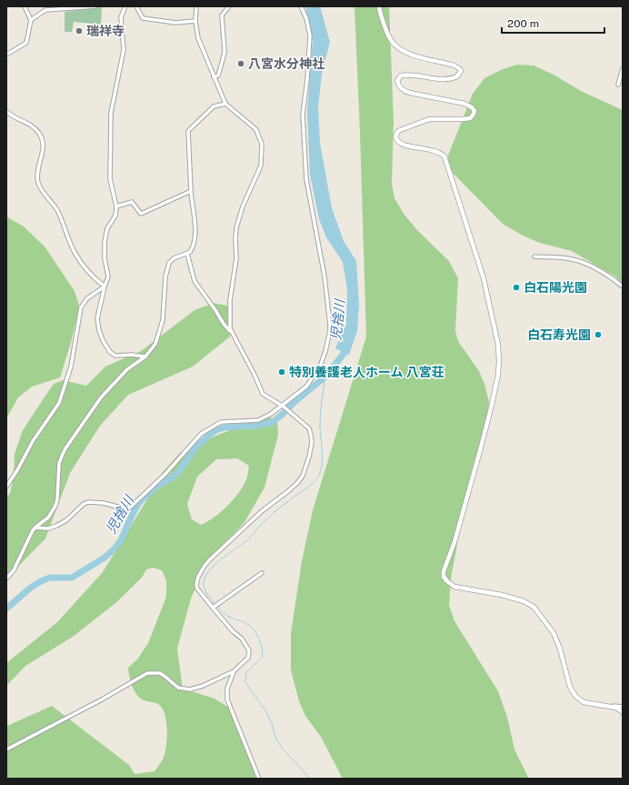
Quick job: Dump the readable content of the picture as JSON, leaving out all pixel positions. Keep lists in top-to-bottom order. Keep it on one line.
{"water":["児捨川"],"places":["瑞祥寺","八宮水分神社","白石陽光園","白石寿光園","特別養護老人ホーム 八宮荘"],"scale_bar":"200 m"}
